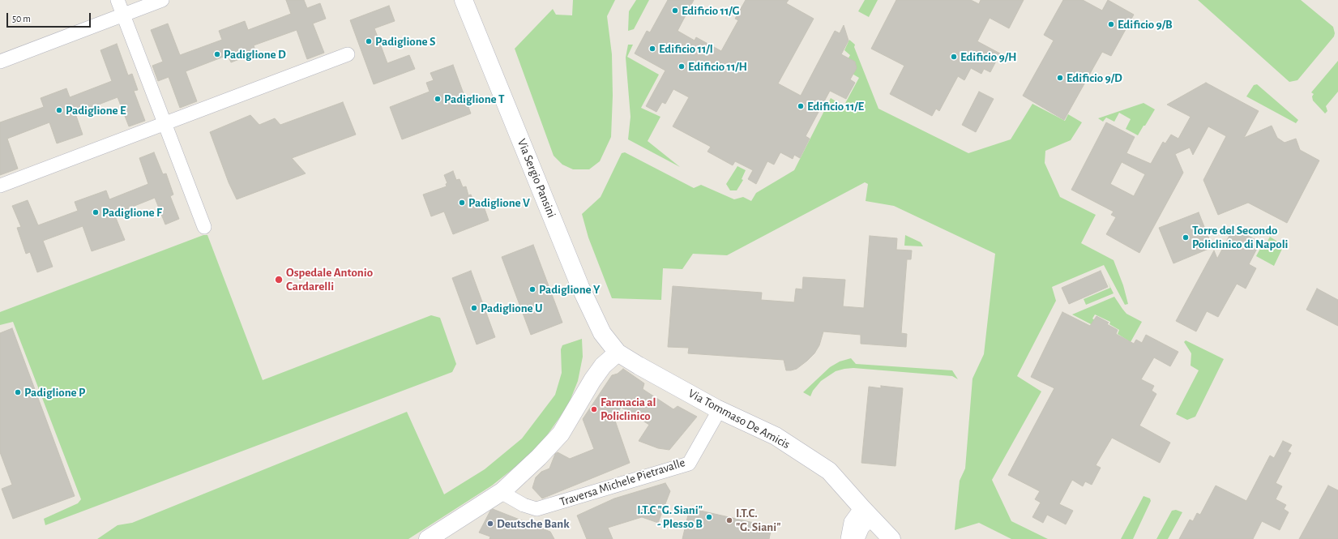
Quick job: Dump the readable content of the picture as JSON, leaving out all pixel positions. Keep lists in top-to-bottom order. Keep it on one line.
{"streets":{"main road":["Via Sergio Pansini","Via Tommaso De Amicis"],"street":["Traversa Michele Pietravalle"]},"crossings":[["Via Sergio Pansini","Via Tommaso De Amicis"],["Via Tommaso De Amicis","Traversa Michele Pietravalle"]],"places":["Edificio 11/G","Edificio 9/B","Padiglione S","Edificio 11/I","Padiglione D","Edificio 9/H","Edificio 11/H","Edificio 9/D","Padiglione T","Edificio 11/E","Padiglione E","Padiglione V","Padiglione F","Torre del Secondo Policlinico di Napoli","Ospedale Antonio Cardarelli","Padiglione Y","Padiglione U","Padiglione P","Farmacia al Policlinico","I.T.C \"G. Siani\" - Plesso B","I.T.C. \"G. Siani\"","Deutsche Bank"],"scale_bar":"50 m"}
